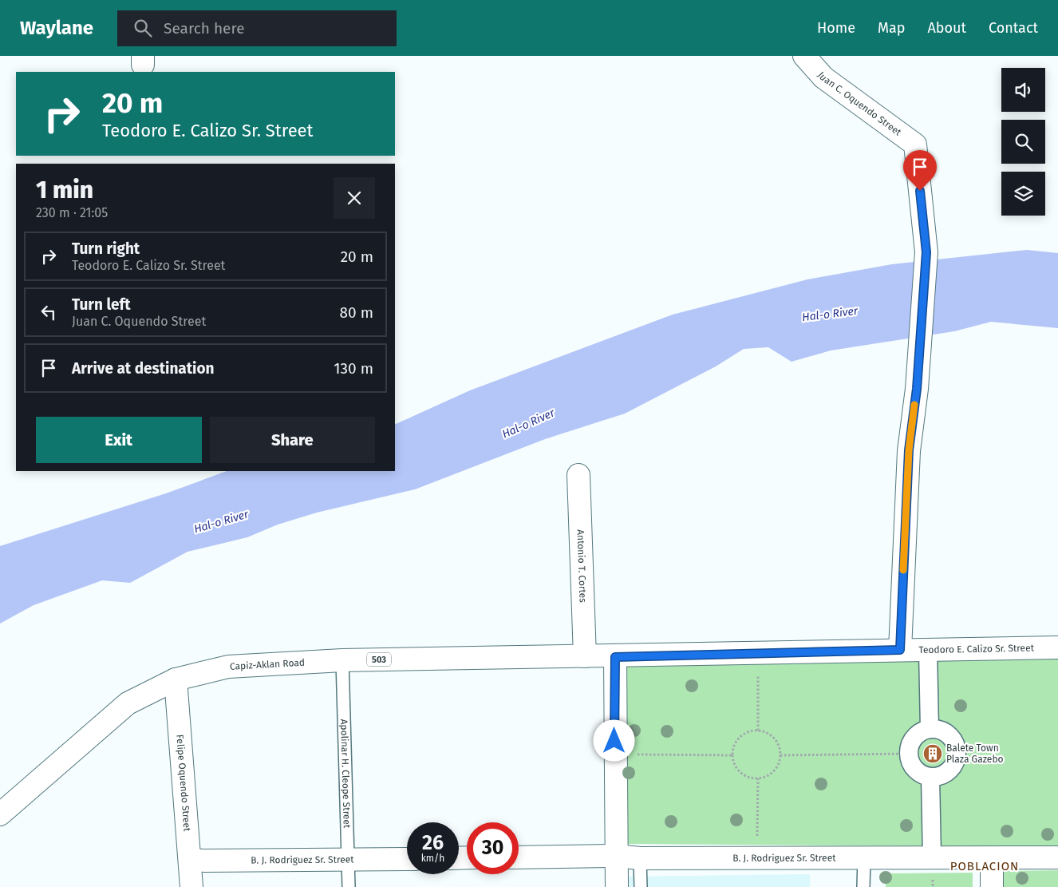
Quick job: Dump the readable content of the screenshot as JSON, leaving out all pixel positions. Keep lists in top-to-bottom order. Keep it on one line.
{"streets":{"street":["Juan C. Oquendo Street","Antonio T. Cortes","Teodoro E. Calizo Sr. Street","503","Capiz-Aklan Road","Felipe Oquendo Street","B. J. Rodriguez Sr. Street"],"lane":["Apolinar H. Cleope Street"]},"crossings":[["Juan C. Oquendo Street","Teodoro E. Calizo Sr. Street"],["Antonio T. Cortes","Teodoro E. Calizo Sr. Street"],["Antonio T. Cortes","Capiz-Aklan Road"],["Teodoro E. Calizo Sr. Street","Capiz-Aklan Road"],["Capiz-Aklan Road","Apolinar H. Cleope Street"],["Capiz-Aklan Road","Felipe Oquendo Street"],["Apolinar H. Cleope Street","B. J. Rodriguez Sr. Street"],["Felipe Oquendo Street","B. J. Rodriguez Sr. Street"]],"districts":["POBLACION"],"water":["Hal-o River"],"places":{"building":["Balete Town Plaza Gazebo"]},"page":{"header":"Waylane","search":"Search here","nav":["Home","Map","About","Contact"],"turn":["20 m","Teodoro E. Calizo Sr. Street"],"heading":["1 min","230 m · 21:05"],"list":[{"name":"Turn right","note":"Teodoro E. Calizo Sr. Street","value":"20 m"},{"name":"Turn left","note":"Juan C. Oquendo Street","value":"80 m"},{"name":"Arrive at destination","value":"130 m"}],"buttons":["Exit","Share"],"speed":"26 km/h","limit":"30"}}
